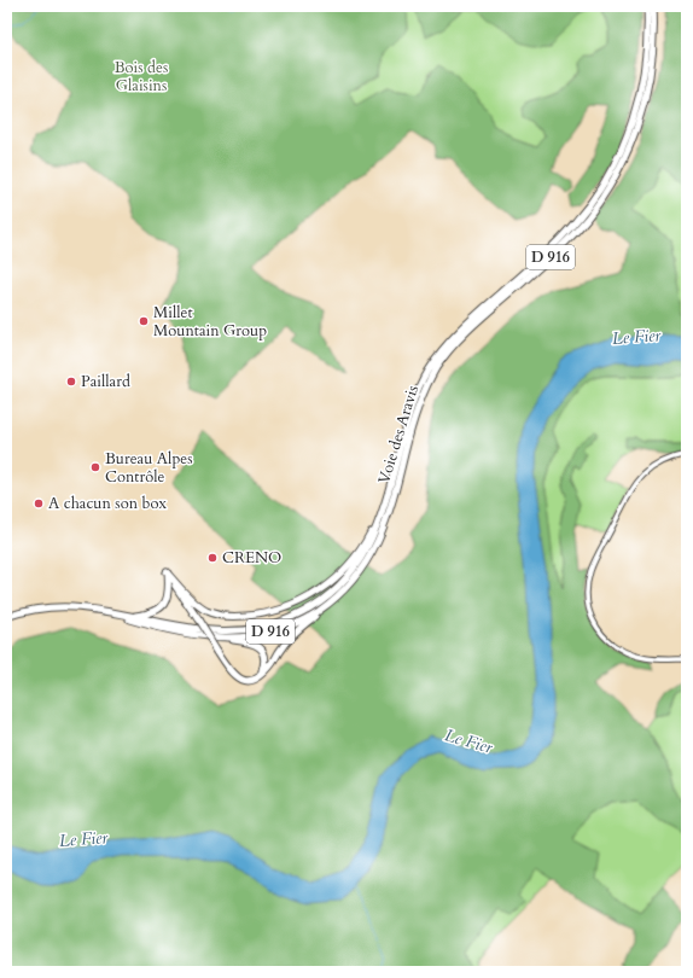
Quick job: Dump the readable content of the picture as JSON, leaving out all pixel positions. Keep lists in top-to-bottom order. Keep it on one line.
{"streets":{"highway":["D 916","Voie des Aravis"]},"water":["Le Fier"],"parks":["Bois des Glaisins"],"places":["Millet Mountain Group","Paillard","Bureau Alpes Contrôle","A chacun son box","CRENO"]}
